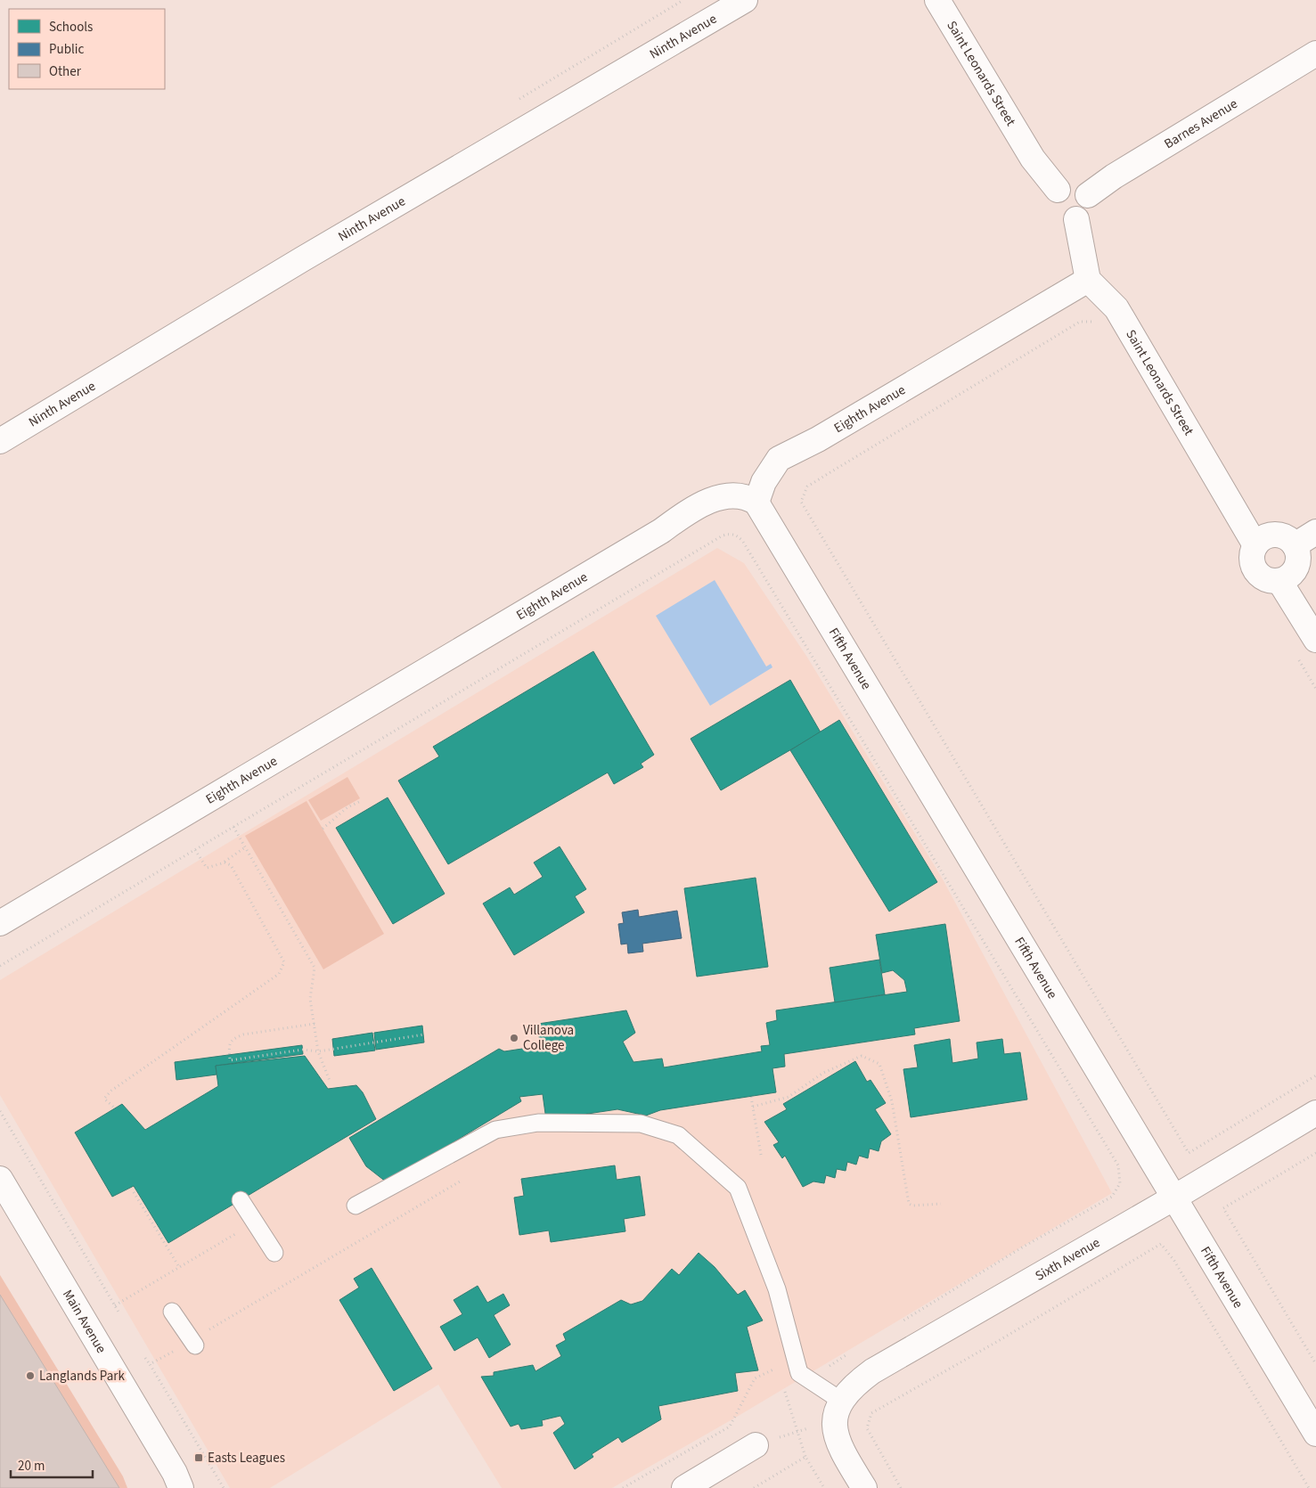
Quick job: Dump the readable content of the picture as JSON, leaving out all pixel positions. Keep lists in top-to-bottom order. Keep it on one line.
{"streets":{"street":["Ninth Avenue","Saint Leonards Street","Barnes Avenue","Eighth Avenue","Fifth Avenue","Sixth Avenue","Main Avenue"]},"crossings":[["Saint Leonards Street","Barnes Avenue"],["Saint Leonards Street","Eighth Avenue"],["Eighth Avenue","Fifth Avenue"],["Fifth Avenue","Sixth Avenue"]],"places":{"other":["Villanova College","Langlands Park"],"transit":["Easts Leagues"]},"legend":["Schools","Public","Other"],"scale_bar":"20 m"}
